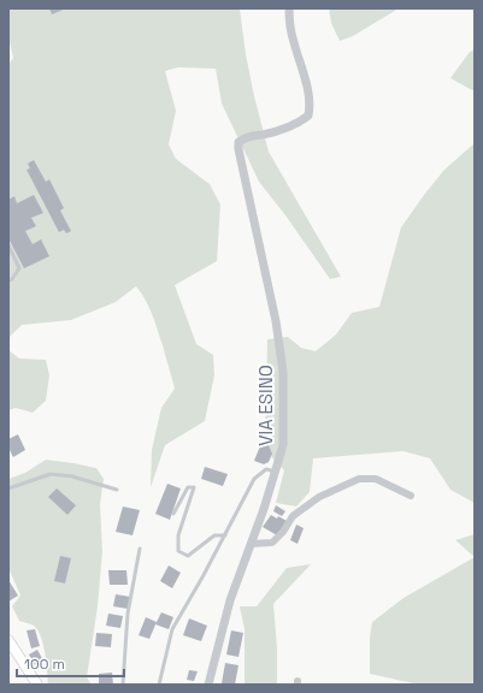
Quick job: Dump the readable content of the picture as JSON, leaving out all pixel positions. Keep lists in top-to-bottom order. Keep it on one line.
{"streets":{"street":["VIA ESINO"]},"scale_bar":"100 m"}
